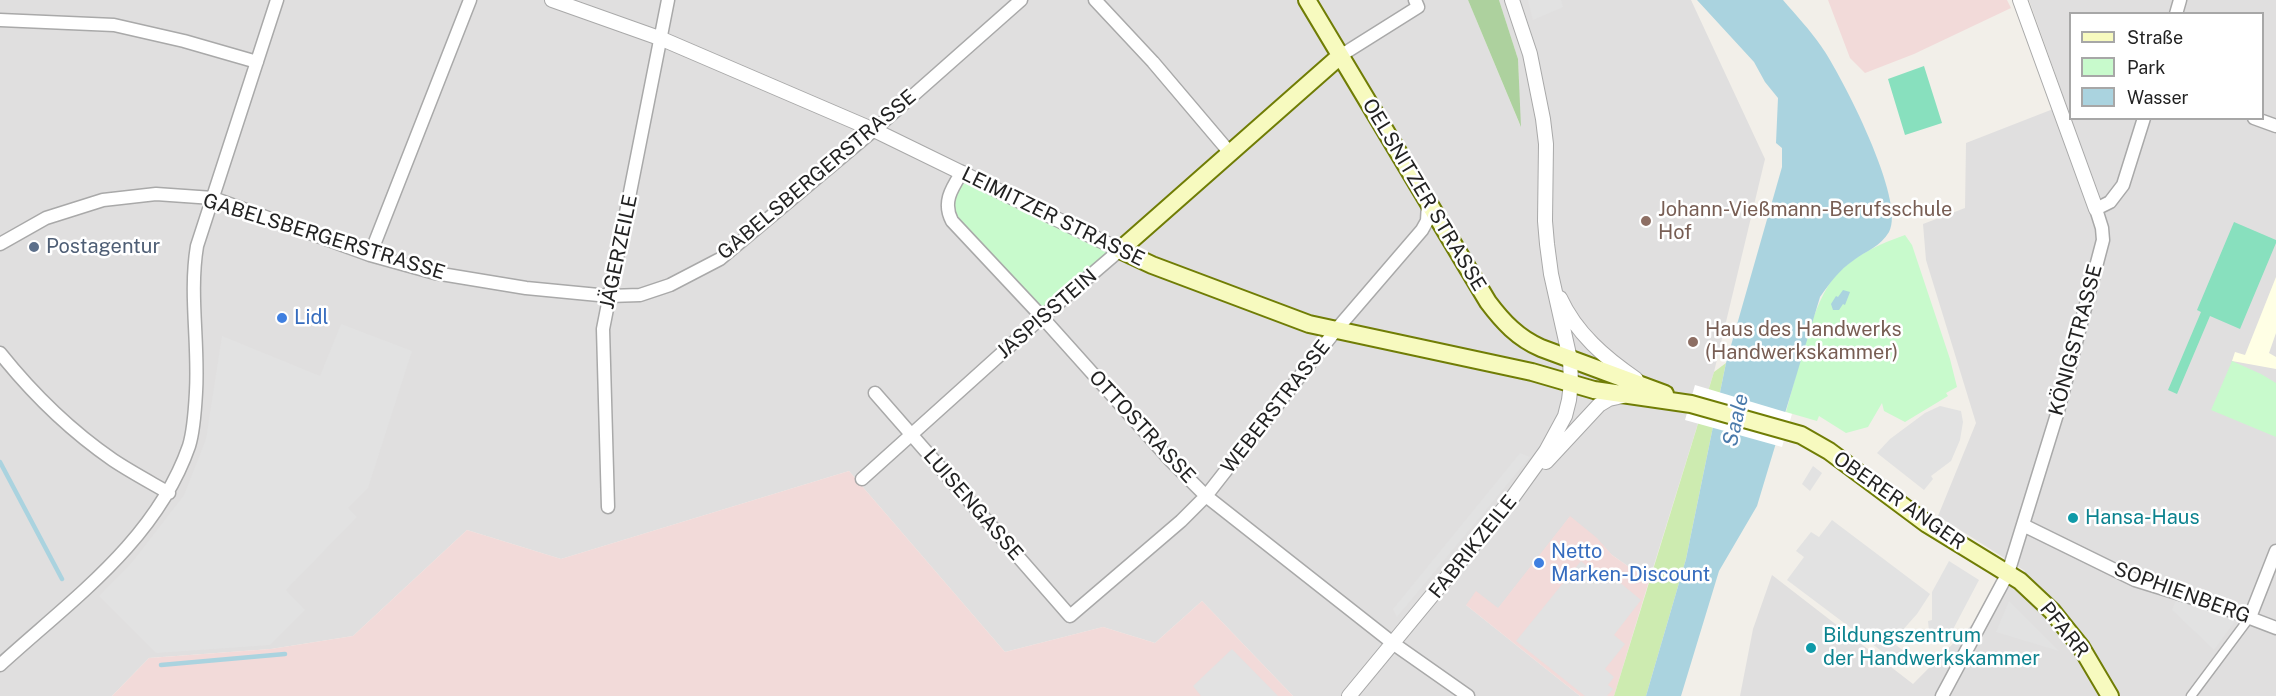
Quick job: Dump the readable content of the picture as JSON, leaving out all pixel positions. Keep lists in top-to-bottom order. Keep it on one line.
{"streets":{"main road":["OELSNITZER STRASSE","LEIMITZER STRASSE","JASPISSTEIN","OBERER ANGER","PFARR"],"street":["GABELSBERGERSTRASSE","JÄGERZEILE","KÖNIGSTRASSE","WEBERSTRASSE","OTTOSTRASSE","LUISENGASSE","FABRIKZEILE","SOPHIENBERG"]},"crossings":[["GABELSBERGERSTRASSE","LEIMITZER STRASSE"],["GABELSBERGERSTRASSE","JÄGERZEILE"],["OELSNITZER STRASSE","LEIMITZER STRASSE"],["OELSNITZER STRASSE","JASPISSTEIN"],["OELSNITZER STRASSE","WEBERSTRASSE"],["OELSNITZER STRASSE","OBERER ANGER"],["OELSNITZER STRASSE","FABRIKZEILE"],["LEIMITZER STRASSE","JÄGERZEILE"],["LEIMITZER STRASSE","JASPISSTEIN"],["LEIMITZER STRASSE","WEBERSTRASSE"],["LEIMITZER STRASSE","OTTOSTRASSE"],["LEIMITZER STRASSE","OBERER ANGER"],["LEIMITZER STRASSE","FABRIKZEILE"],["JASPISSTEIN","OTTOSTRASSE"],["JASPISSTEIN","LUISENGASSE"],["KÖNIGSTRASSE","OBERER ANGER"],["KÖNIGSTRASSE","SOPHIENBERG"],["KÖNIGSTRASSE","PFARR"],["WEBERSTRASSE","OTTOSTRASSE"],["WEBERSTRASSE","LUISENGASSE"],["OTTOSTRASSE","FABRIKZEILE"],["OBERER ANGER","PFARR"]],"water":["Saale"],"places":["Johann-Vießmann-Berufsschule Hof","Postagentur","Lidl","Haus des Handwerks (Handwerkskammer)","Hansa-Haus","Netto Marken-Discount","Bildungszentrum der Handwerkskammer"],"legend":["Straße","Park","Wasser"]}
